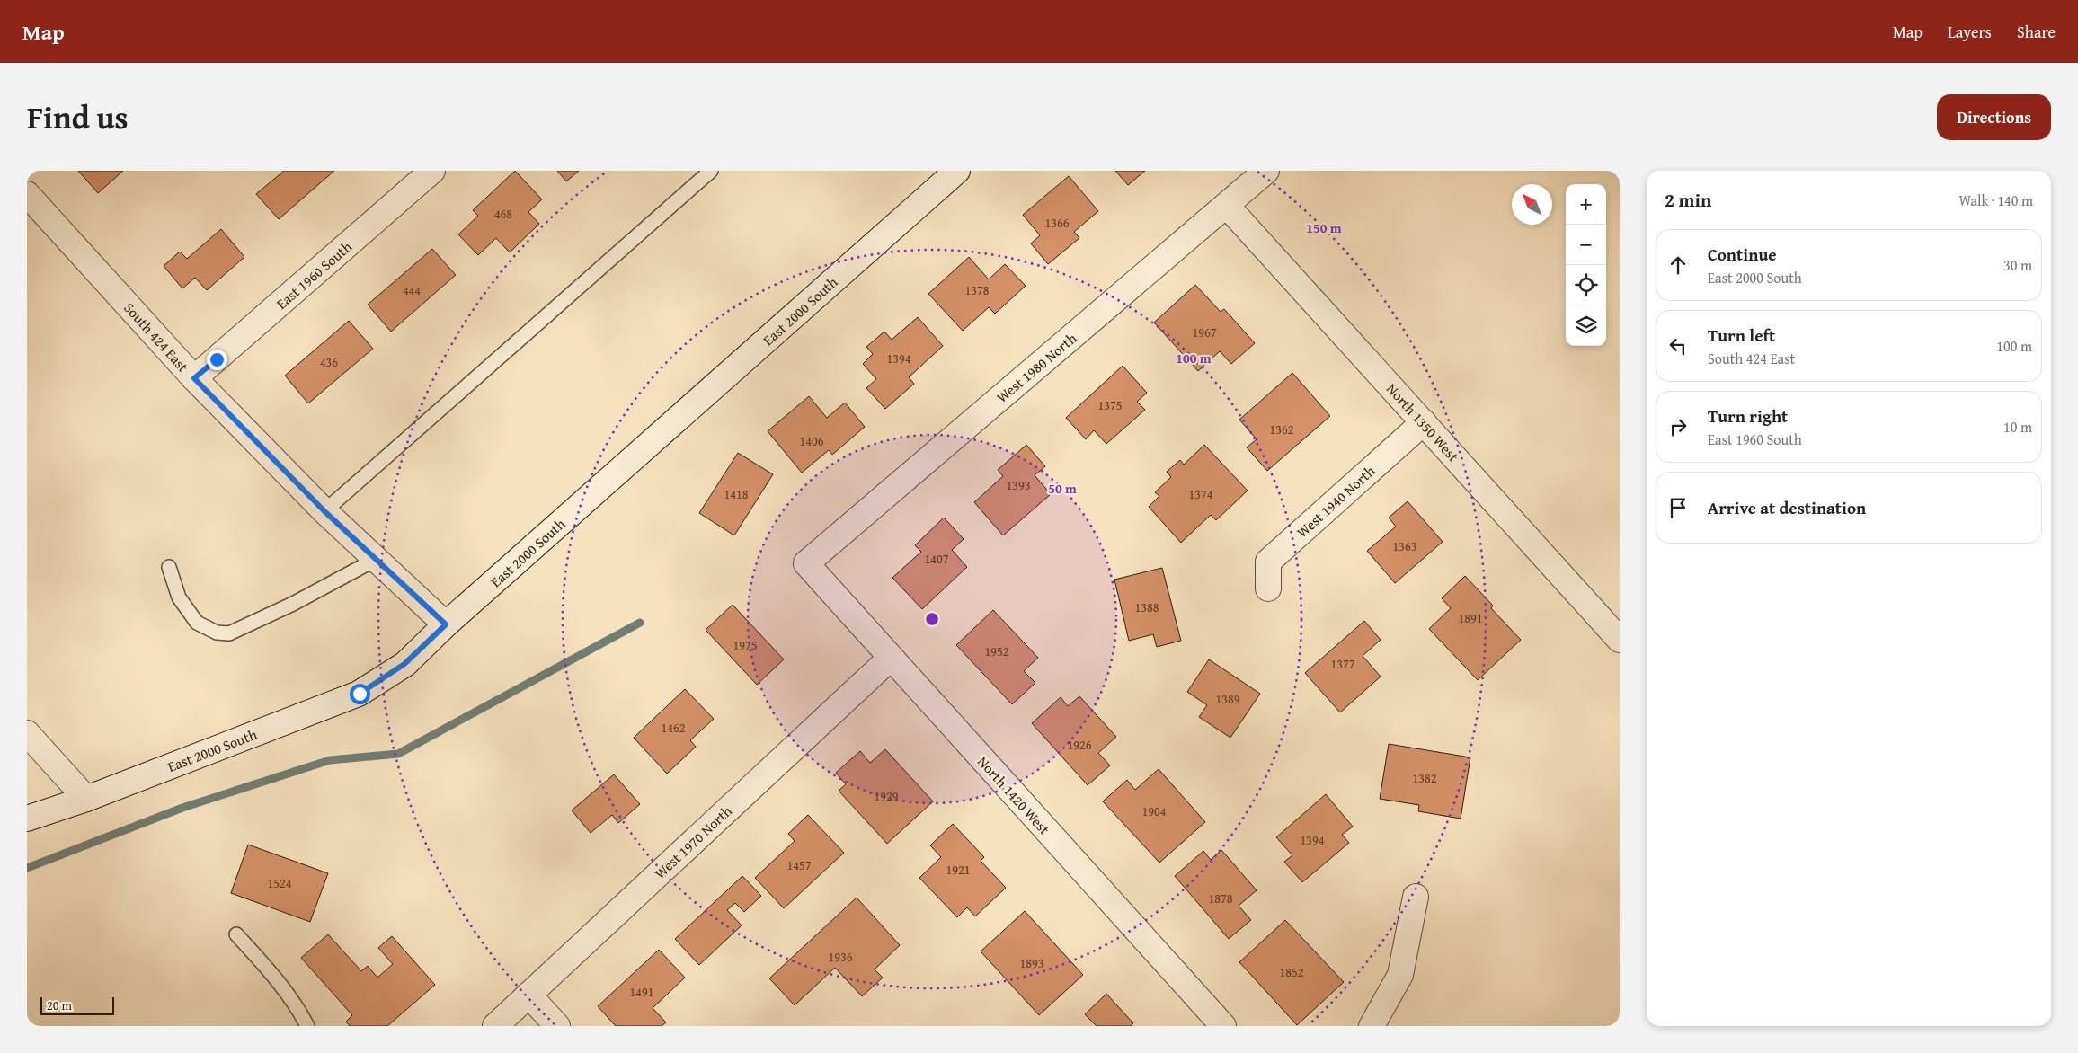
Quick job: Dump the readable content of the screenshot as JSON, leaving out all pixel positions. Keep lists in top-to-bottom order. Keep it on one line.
{"streets":{"street":["East 1960 South","East 2000 South","South 424 East","West 1980 North","North 1350 West","West 1940 North","North 1420 West","West 1970 North"]},"crossings":[["East 1960 South","South 424 East"],["East 2000 South","South 424 East"],["West 1980 North","North 1350 West"],["West 1980 North","North 1420 West"],["North 1350 West","West 1940 North"],["North 1420 West","West 1970 North"]],"house_numbers":["468","1366","444","1378","1967","1394","436","1375","1362","1406","1393","1418","1374","1363","1407","1388","1891","1975","1952","1377","1389","1462","1926","1382","1929","1904","1394","1457","1921","1524","1878","1936","1893","1852","1491"],"scale_bar":"20 m","north":"top left","page":{"header":"Map","nav":["Map","Layers","Share"],"title":"Find us","buttons":"Directions","heading":["2 min","Walk · 140 m"],"map_buttons":["+","−"],"list":[["Continue","East 2000 South","30 m"],["Turn left","South 424 East","100 m"],["Turn right","East 1960 South","10 m"],"Arrive at destination"],"scale":"20 m"},"rings":["150 m","100 m","50 m"]}
